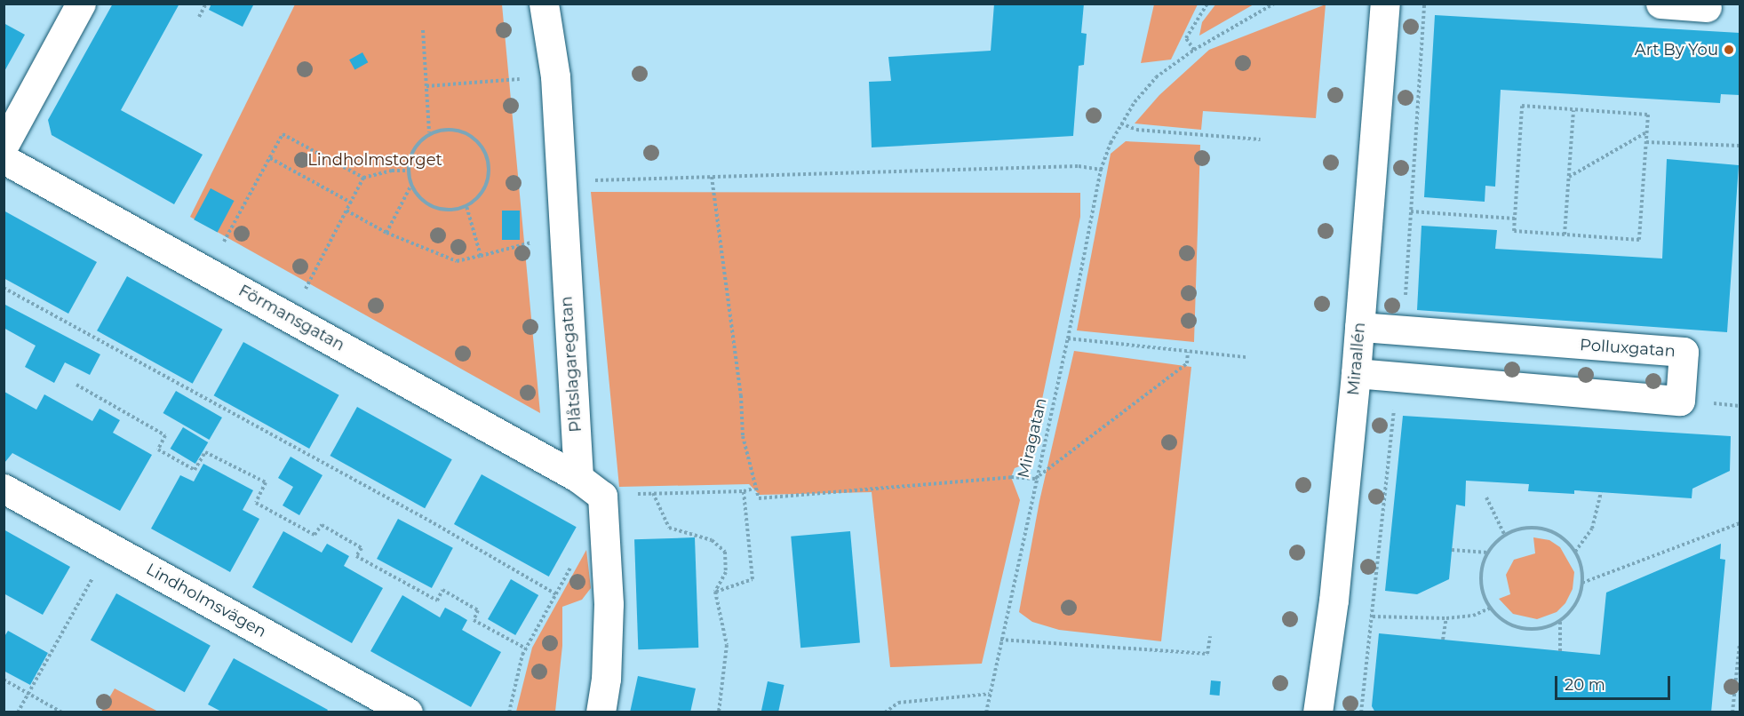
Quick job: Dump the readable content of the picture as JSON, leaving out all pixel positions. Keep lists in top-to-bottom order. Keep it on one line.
{"streets":{"street":["Förmansgatan","Polluxgatan","Miraallén","Plåtslagaregatan","Lindholmsvägen"],"path":["Miragatan"]},"crossings":[["Förmansgatan","Plåtslagaregatan"],["Polluxgatan","Miraallén"]],"parks":["Lindholmstorget"],"places":["Art By You"],"scale_bar":"20 m"}
